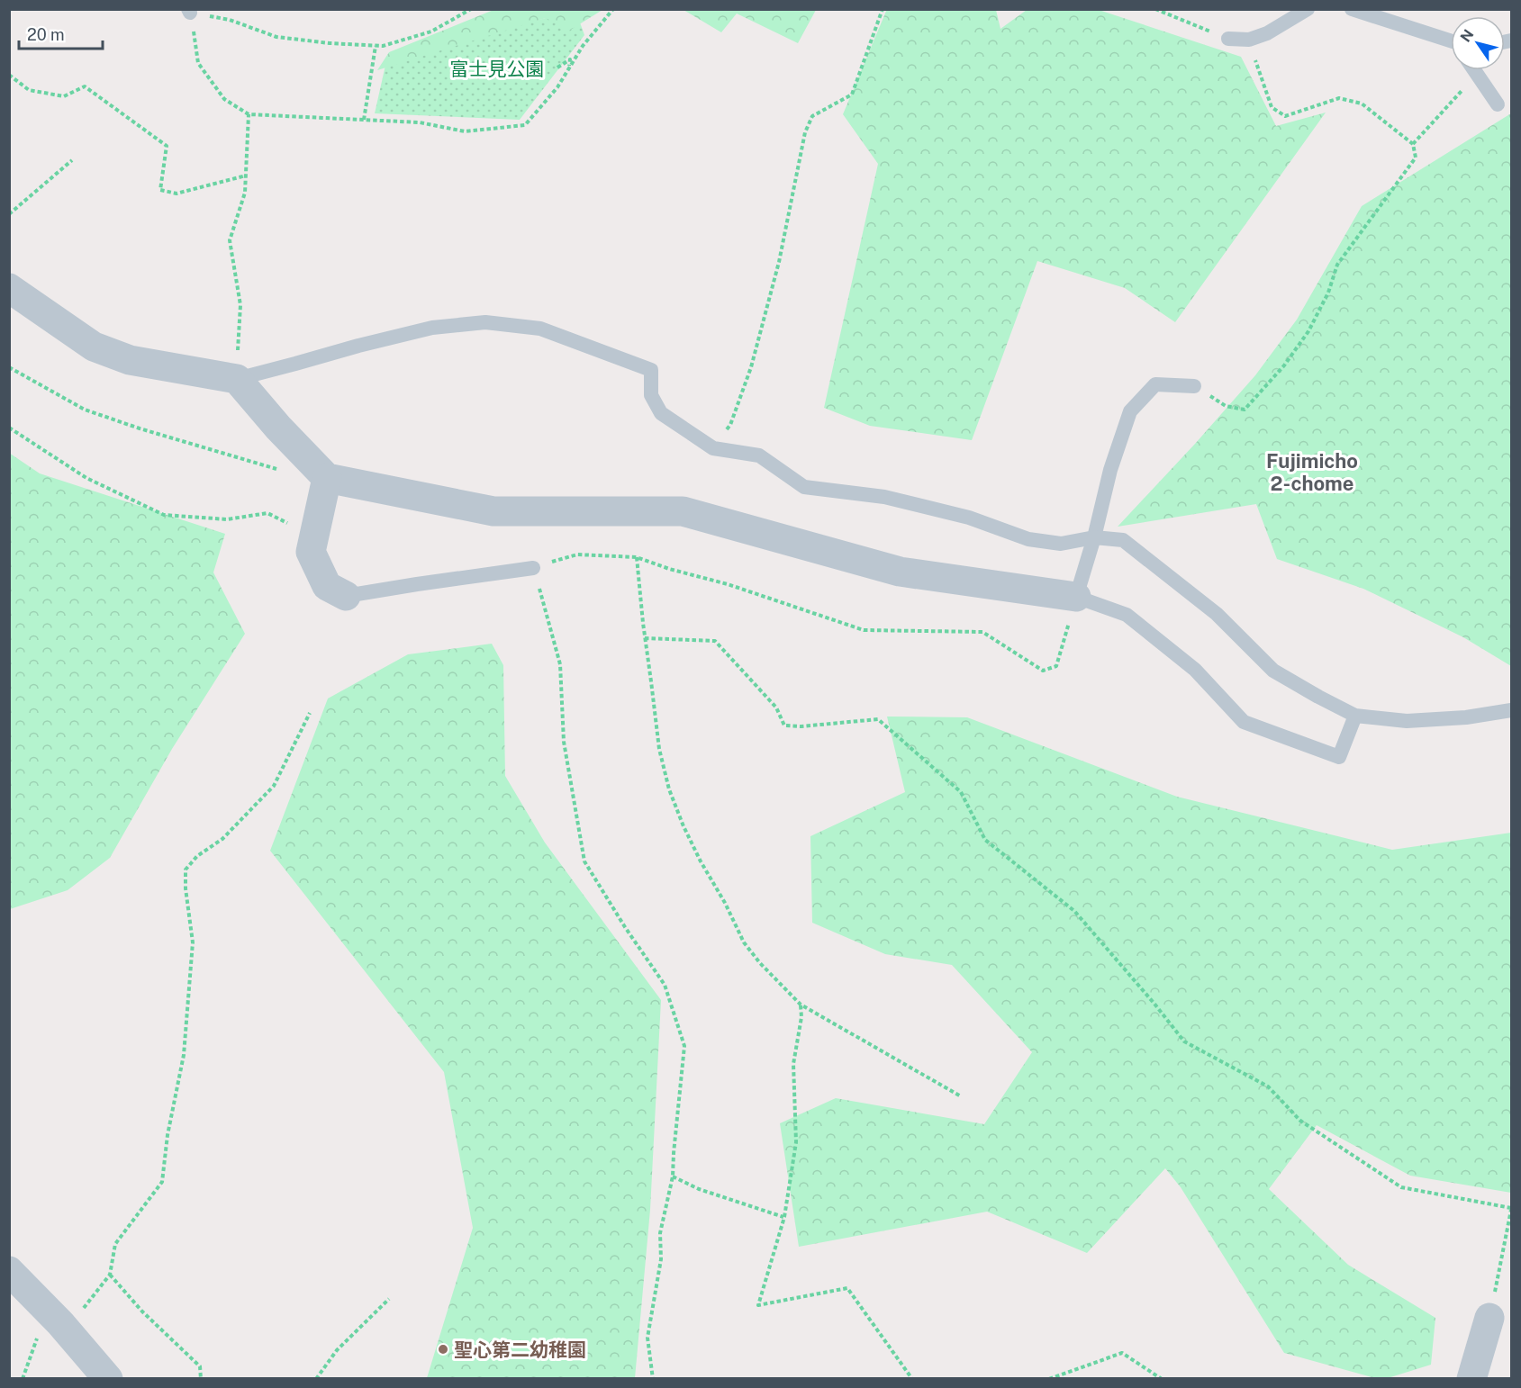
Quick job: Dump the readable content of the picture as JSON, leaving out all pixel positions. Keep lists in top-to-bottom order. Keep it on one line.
{"districts":["Fujimicho 2-chome"],"parks":["富士見公園"],"places":["聖心第二幼稚園"],"scale_bar":"20 m","north":"top left"}
